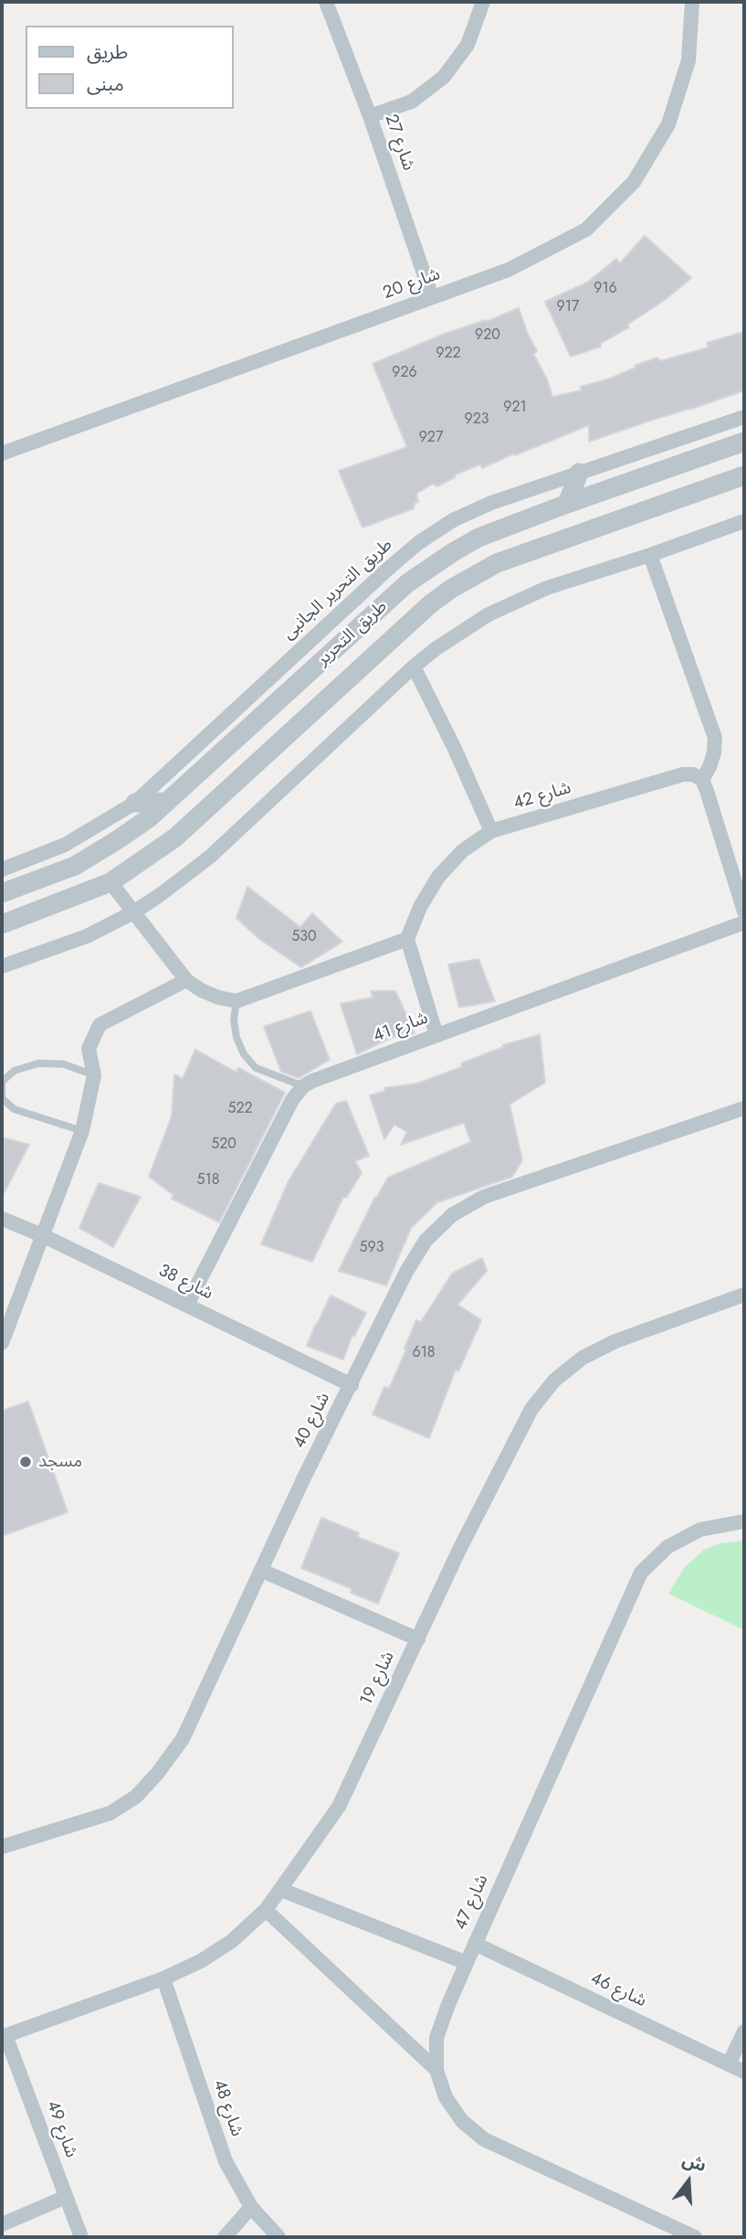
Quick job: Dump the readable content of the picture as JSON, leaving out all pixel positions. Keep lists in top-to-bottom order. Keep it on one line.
{"streets":{"street":["شارع 27","شارع 20","طريق التحرير الجانبى","طريق التحرير","شارع 42","شارع 41","شارع 38","شارع 40","شارع 19","شارع 47","شارع 46","شارع 48","شارع 49"]},"crossings":[["شارع 27","شارع 20"],["شارع 38","شارع 40"],["شارع 19","شارع 48"],["شارع 19","شارع 49"],["شارع 47","شارع 46"]],"places":["مسجد"],"house_numbers":["916","917","920","922","926","921","923","927","530","522","520","518","593","618"],"legend":["طريق","مبنى"],"north":"top"}
